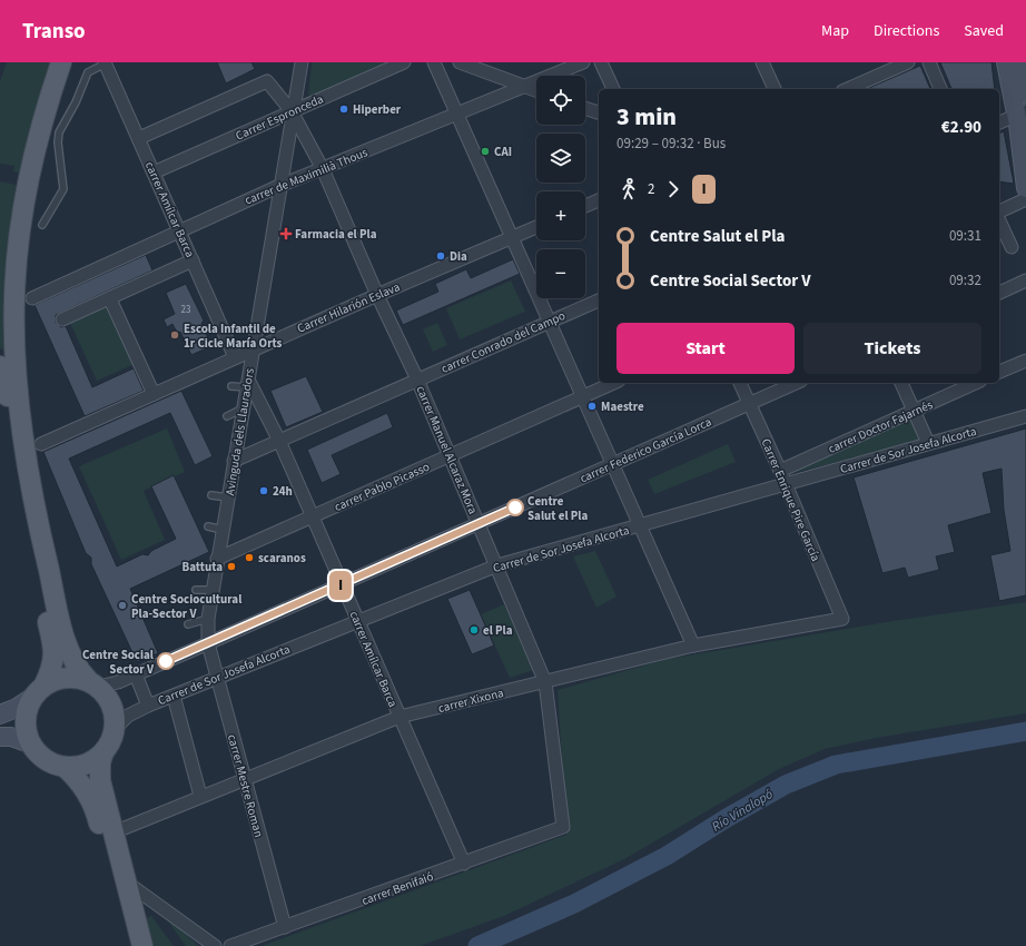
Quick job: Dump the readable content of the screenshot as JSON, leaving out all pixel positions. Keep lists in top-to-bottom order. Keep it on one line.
{"streets":{"street":["Carrer Espronceda","carrer de Maximilià Thous","carrer Amílcar Barca","Carrer Hilarión Eslava","carrer Conrado del Campo","carrer Doctor Fajarnés","Avinguda dels Llauradors","carrer Manuel Alcaraz Mora","carrer Federico García Lorca","Carrer de Sor Josefa Alcorta","carrer Pablo Picasso","Carrer Enrique Pire García","carrer Xixona","carrer Mestre Roman","carrer Benifaió"]},"crossings":[["Carrer Espronceda","carrer Amílcar Barca"],["Carrer Espronceda","Avinguda dels Llauradors"],["Carrer Espronceda","carrer Manuel Alcaraz Mora"],["carrer de Maximilià Thous","carrer Amílcar Barca"],["carrer de Maximilià Thous","Avinguda dels Llauradors"],["carrer de Maximilià Thous","carrer Manuel Alcaraz Mora"],["carrer Amílcar Barca","Carrer Hilarión Eslava"],["carrer Amílcar Barca","carrer Conrado del Campo"],["carrer Amílcar Barca","Avinguda dels Llauradors"],["carrer Amílcar Barca","carrer Manuel Alcaraz Mora"],["carrer Amílcar Barca","carrer Federico García Lorca"],["carrer Amílcar Barca","Carrer de Sor Josefa Alcorta"],["carrer Amílcar Barca","carrer Pablo Picasso"],["carrer Amílcar Barca","carrer Xixona"],["carrer Amílcar Barca","carrer Benifaió"],["Carrer Hilarión Eslava","Avinguda dels Llauradors"],["Carrer Hilarión Eslava","carrer Manuel Alcaraz Mora"],["carrer Conrado del Campo","Avinguda dels Llauradors"],["carrer Conrado del Campo","carrer Manuel Alcaraz Mora"],["carrer Doctor Fajarnés","Carrer Enrique Pire García"],["Avinguda dels Llauradors","carrer Manuel Alcaraz Mora"],["Avinguda dels Llauradors","carrer Federico García Lorca"],["Avinguda dels Llauradors","carrer Pablo Picasso"],["Avinguda dels Llauradors","carrer Mestre Roman"],["carrer Manuel Alcaraz Mora","carrer Federico García Lorca"],["carrer Manuel Alcaraz Mora","Carrer de Sor Josefa Alcorta"],["carrer Manuel Alcaraz Mora","carrer Pablo Picasso"],["carrer Manuel Alcaraz Mora","carrer Xixona"],["carrer Manuel Alcaraz Mora","carrer Benifaió"],["carrer Federico García Lorca","Carrer de Sor Josefa Alcorta"],["carrer Federico García Lorca","Carrer Enrique Pire García"],["carrer Federico García Lorca","carrer Mestre Roman"],["Carrer de Sor Josefa Alcorta","Carrer Enrique Pire García"],["Carrer de Sor Josefa Alcorta","carrer Mestre Roman"],["Carrer Enrique Pire García","carrer Xixona"],["carrer Xixona","carrer Mestre Roman"],["carrer Mestre Roman","carrer Benifaió"]],"water":["Río Vinalopó"],"places":{"other":["Hiperber","CAI","Dia","Escola Infantil de 1r Cicle María Orts","Maestre","24h","Centre Salut el Pla","scaranos","Battuta","Centre Sociocultural Pla-Sector V","el Pla","Centre Social Sector V"],"health":["Farmacia el Pla"]},"lines":["bus line I"],"house_numbers":["23"],"page":{"header":"Transo","nav":["Map","Directions","Saved"],"on_map":"I","map_buttons":["+","−"],"heading":["3 min","09:29 – 09:32 · Bus","€2.90"],"legs":["2","I"],"list":[{"name":"Centre Salut el Pla","value":"09:31"},{"name":"Centre Social Sector V","value":"09:32"}],"buttons":["Start","Tickets"]}}
